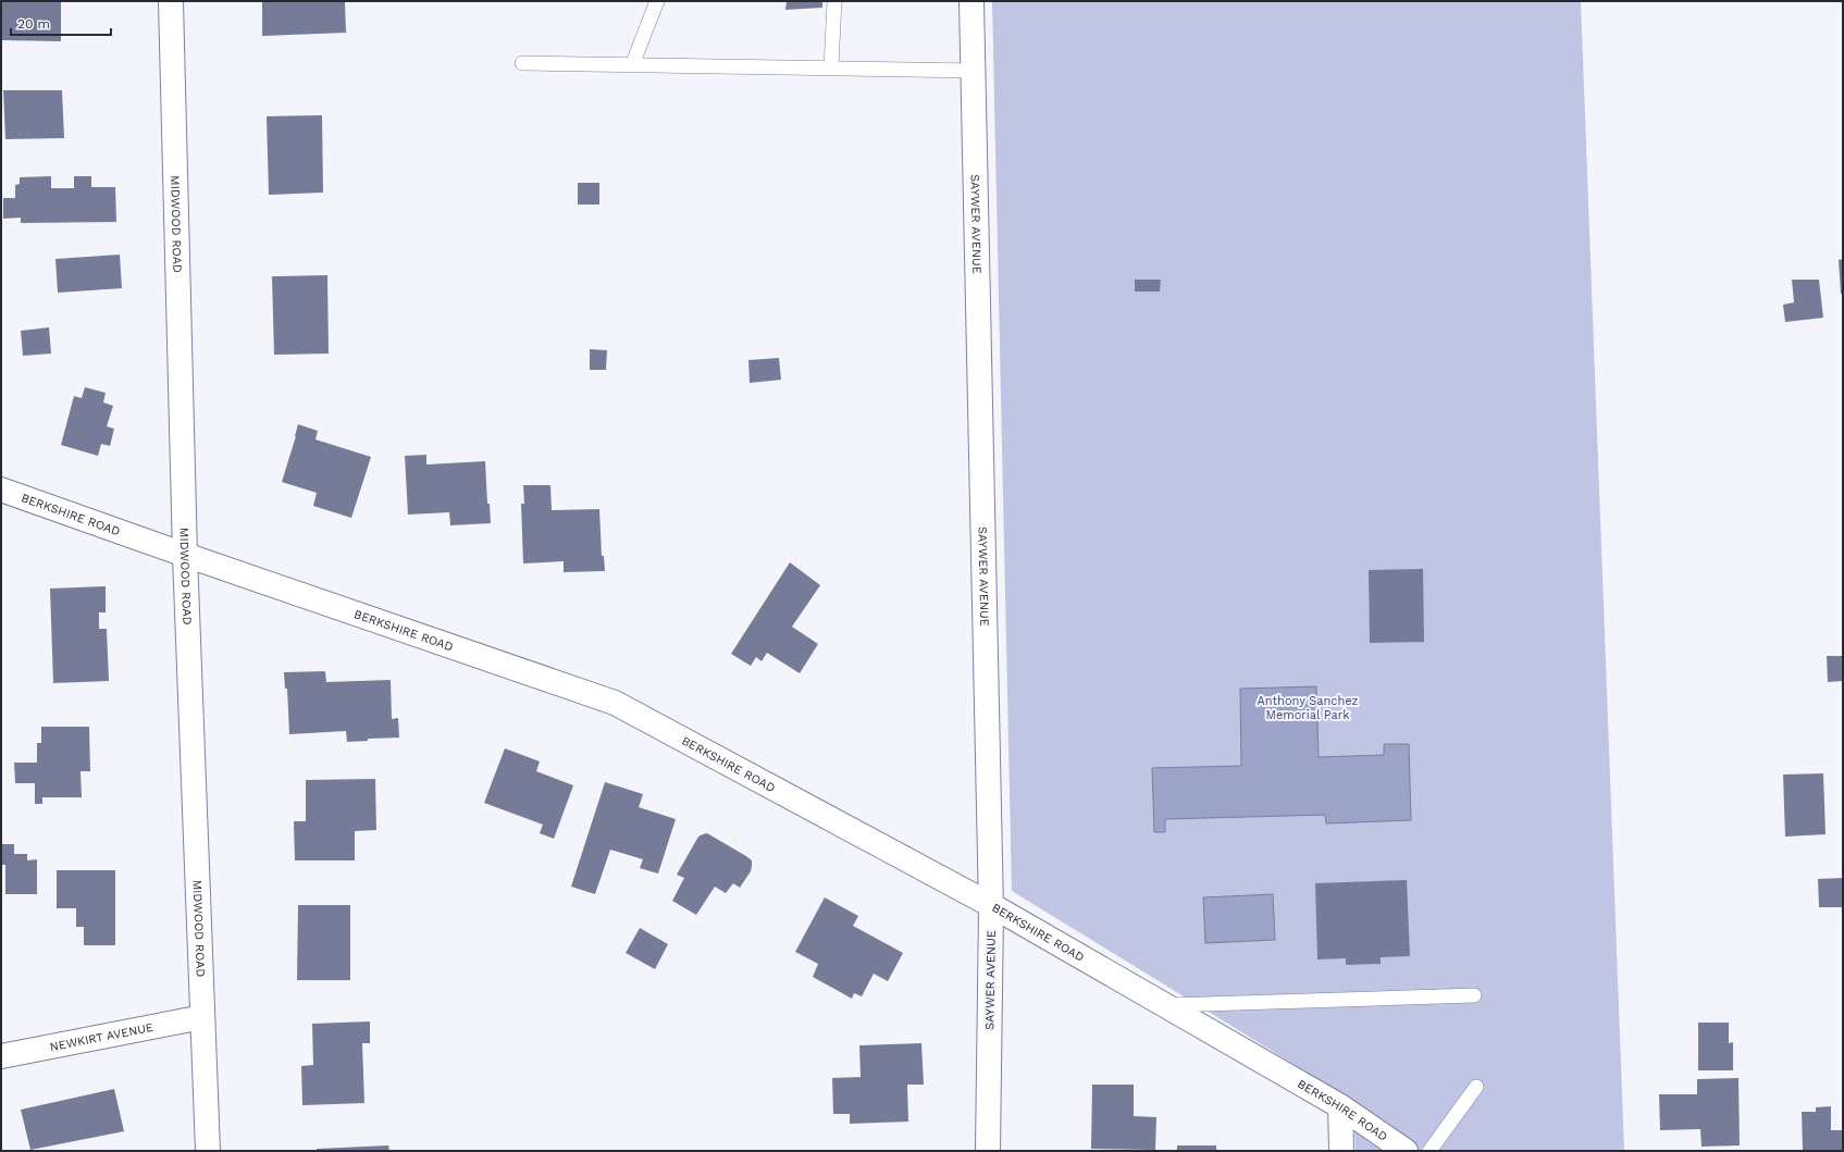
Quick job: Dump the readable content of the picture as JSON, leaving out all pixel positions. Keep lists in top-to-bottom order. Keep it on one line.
{"streets":{"street":["MIDWOOD ROAD","SAYWER AVENUE","BERKSHIRE ROAD","NEWKIRT AVENUE"]},"crossings":[["MIDWOOD ROAD","BERKSHIRE ROAD"],["MIDWOOD ROAD","NEWKIRT AVENUE"],["SAYWER AVENUE","BERKSHIRE ROAD"]],"parks":["Anthony Sanchez Memorial Park"],"scale_bar":"20 m"}
